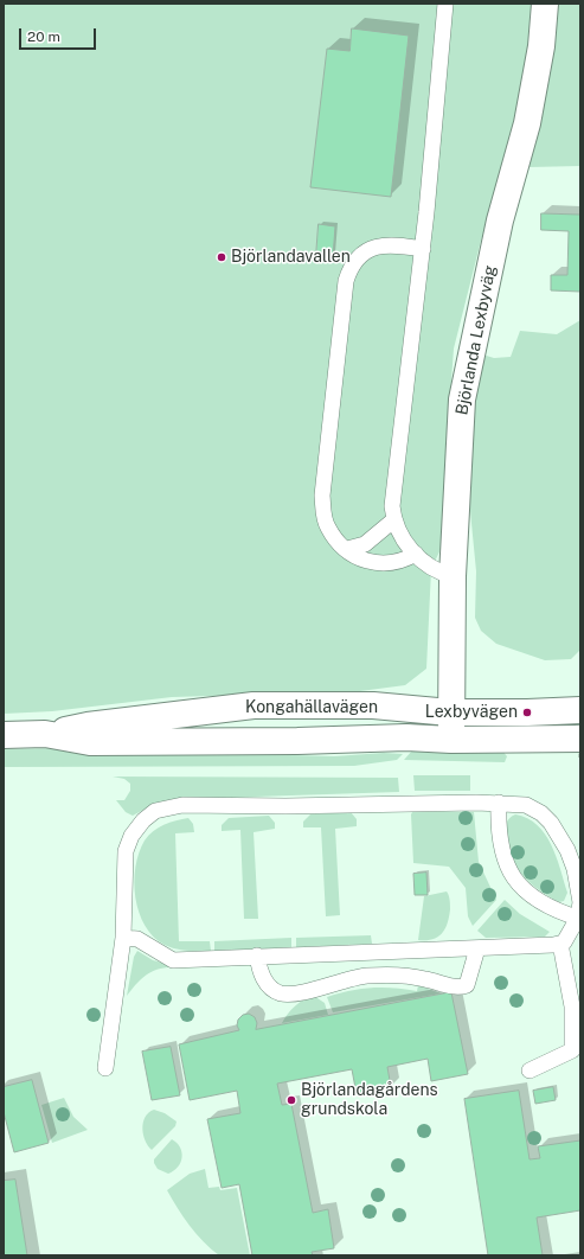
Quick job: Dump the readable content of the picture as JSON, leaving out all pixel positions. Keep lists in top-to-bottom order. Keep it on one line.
{"streets":{"street":["Björlanda Lexbyväg","Kongahällavägen"]},"crossings":[["Björlanda Lexbyväg","Kongahällavägen"]],"places":["Björlandavallen","Lexbyvägen","Björlandagårdens grundskola"],"scale_bar":"20 m"}
